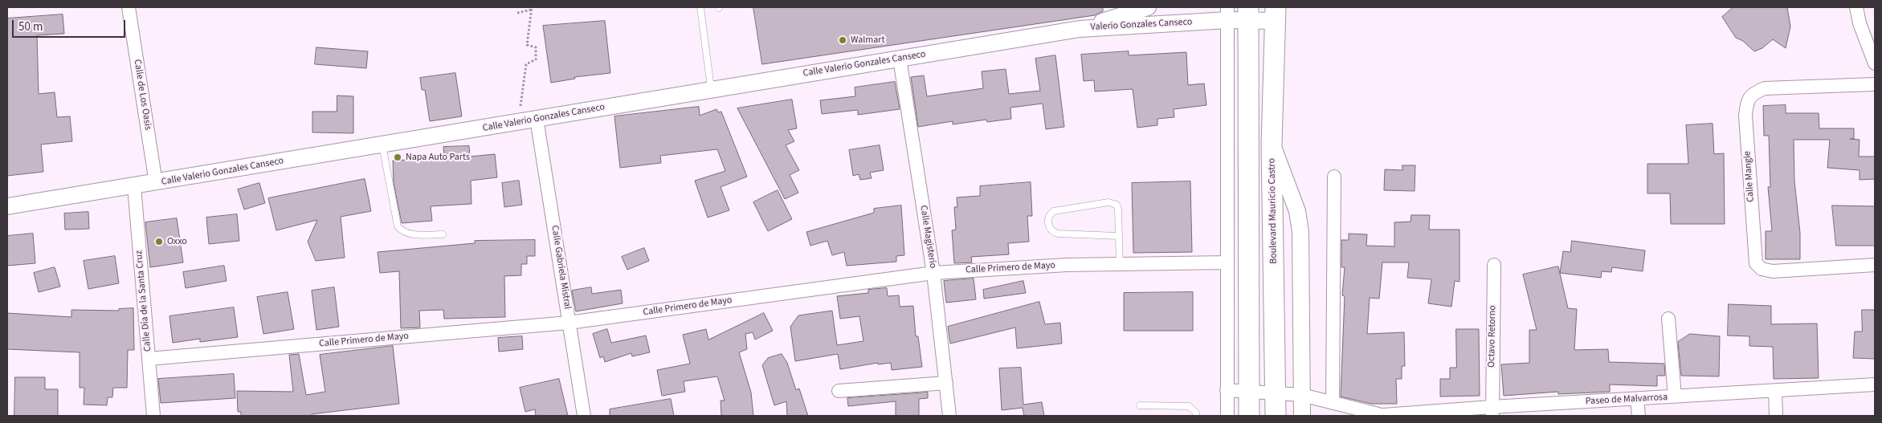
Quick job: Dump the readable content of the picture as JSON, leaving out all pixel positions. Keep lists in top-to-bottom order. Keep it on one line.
{"streets":{"main road":["Boulevard Mauricio Castro"],"street":["Valerio Gonzales Canseco","Calle Valerio Gonzales Canseco","Calle de Los Oasis","Calle Mangle","Calle Magisterio","Calle Gabriela Mistral","Calle Primero de Mayo","Calle Día de la Santa Cruz","Octavo Retorno","Paseo de Malvarrosa"]},"crossings":[["Valerio Gonzales Canseco","Calle Valerio Gonzales Canseco"],["Valerio Gonzales Canseco","Boulevard Mauricio Castro"],["Calle Valerio Gonzales Canseco","Calle de Los Oasis"],["Calle Valerio Gonzales Canseco","Calle Magisterio"],["Calle Valerio Gonzales Canseco","Calle Gabriela Mistral"],["Calle Valerio Gonzales Canseco","Calle Día de la Santa Cruz"],["Boulevard Mauricio Castro","Paseo de Malvarrosa"],["Calle Magisterio","Calle Primero de Mayo"],["Calle Gabriela Mistral","Calle Primero de Mayo"],["Calle Primero de Mayo","Calle Día de la Santa Cruz"],["Octavo Retorno","Paseo de Malvarrosa"]],"places":["Walmart","Napa Auto Parts","Oxxo"],"scale_bar":"50 m"}
